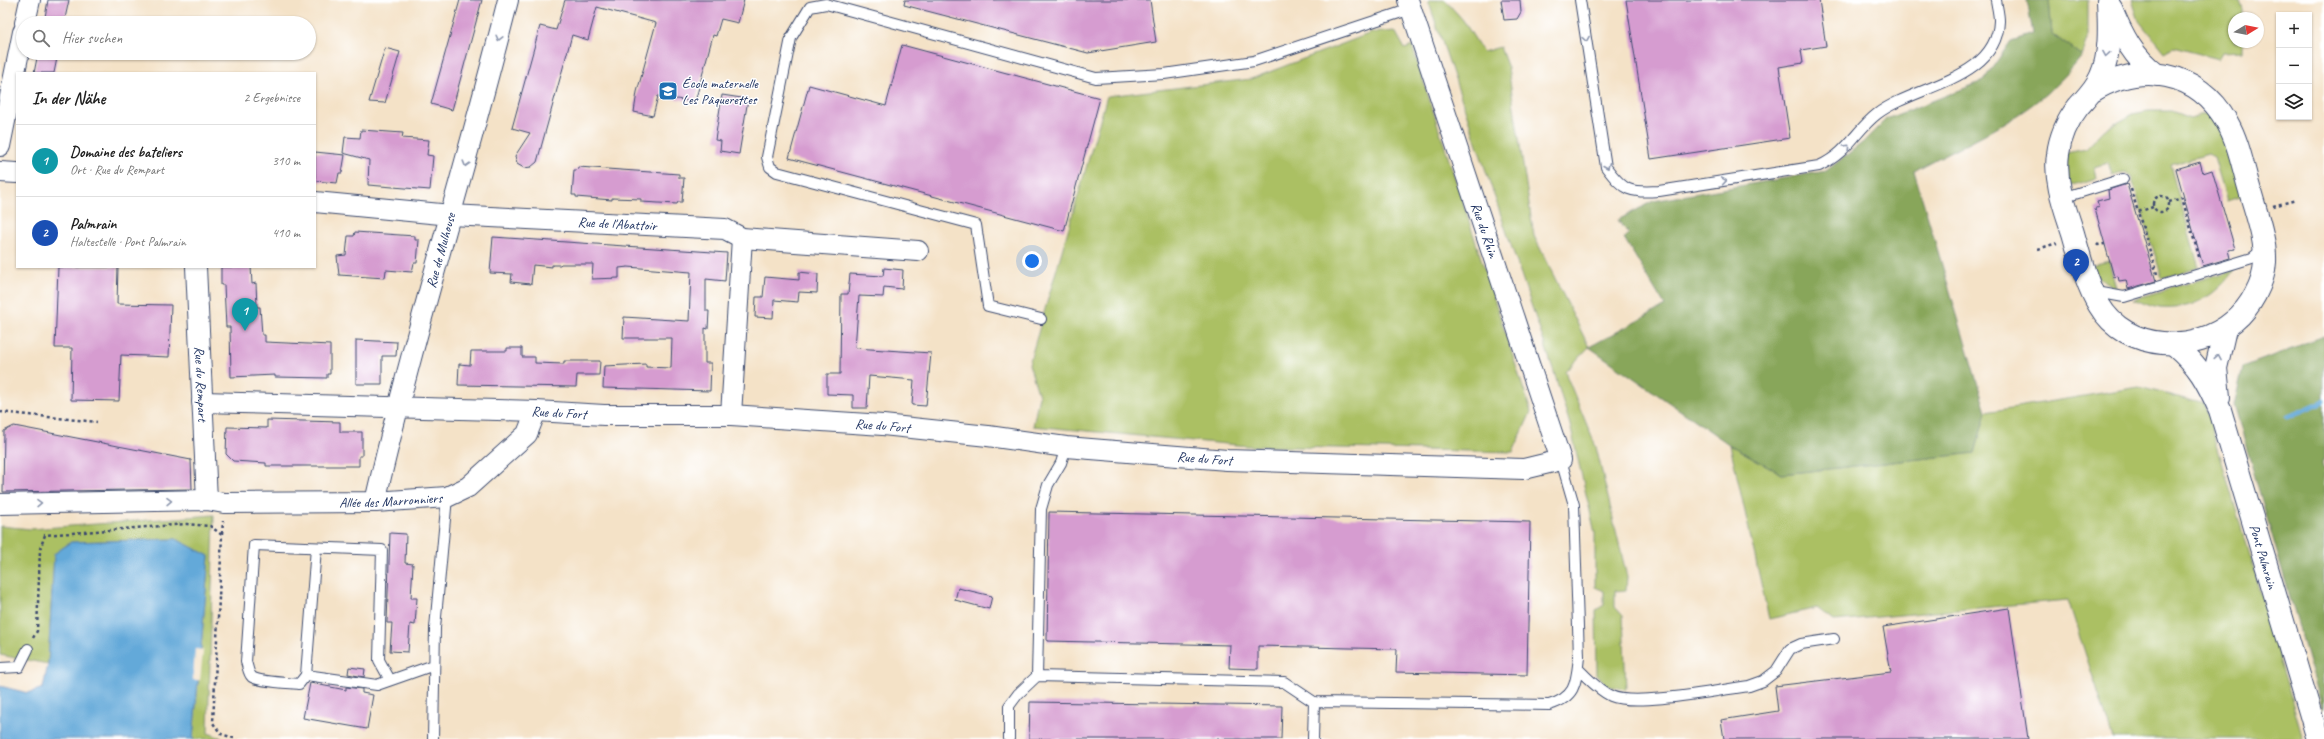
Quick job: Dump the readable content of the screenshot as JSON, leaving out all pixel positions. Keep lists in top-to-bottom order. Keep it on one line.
{"streets":{"main road":["Pont Palmrain"],"street":["Rue de l'Abattoir","Rue du Rhin","Rue de Mulhouse","Rue du Rempart","Rue du Fort","Allée des Marronniers"]},"crossings":[["Rue de l'Abattoir","Rue de Mulhouse"],["Rue du Rhin","Rue du Fort"],["Rue de Mulhouse","Rue du Fort"],["Rue de Mulhouse","Allée des Marronniers"],["Rue du Rempart","Rue du Fort"],["Rue du Rempart","Allée des Marronniers"],["Rue du Fort","Allée des Marronniers"]],"one_way":["Rue de Mulhouse","Allée des Marronniers"],"places":{"school or university":["École maternelle Les Pâquerettes"]},"north":"right","page":{"map_buttons":["+","−"],"search":"Hier suchen","heading":["In der Nähe","2 Ergebnisse"],"list":[{"mark":"1","name":"Domaine des bateliers","note":"Ort · Rue du Rempart","value":"310 m"},{"mark":"2","name":"Palmrain","note":"Haltestelle · Pont Palmrain","value":"410 m"}],"pins":["2","1"]}}
